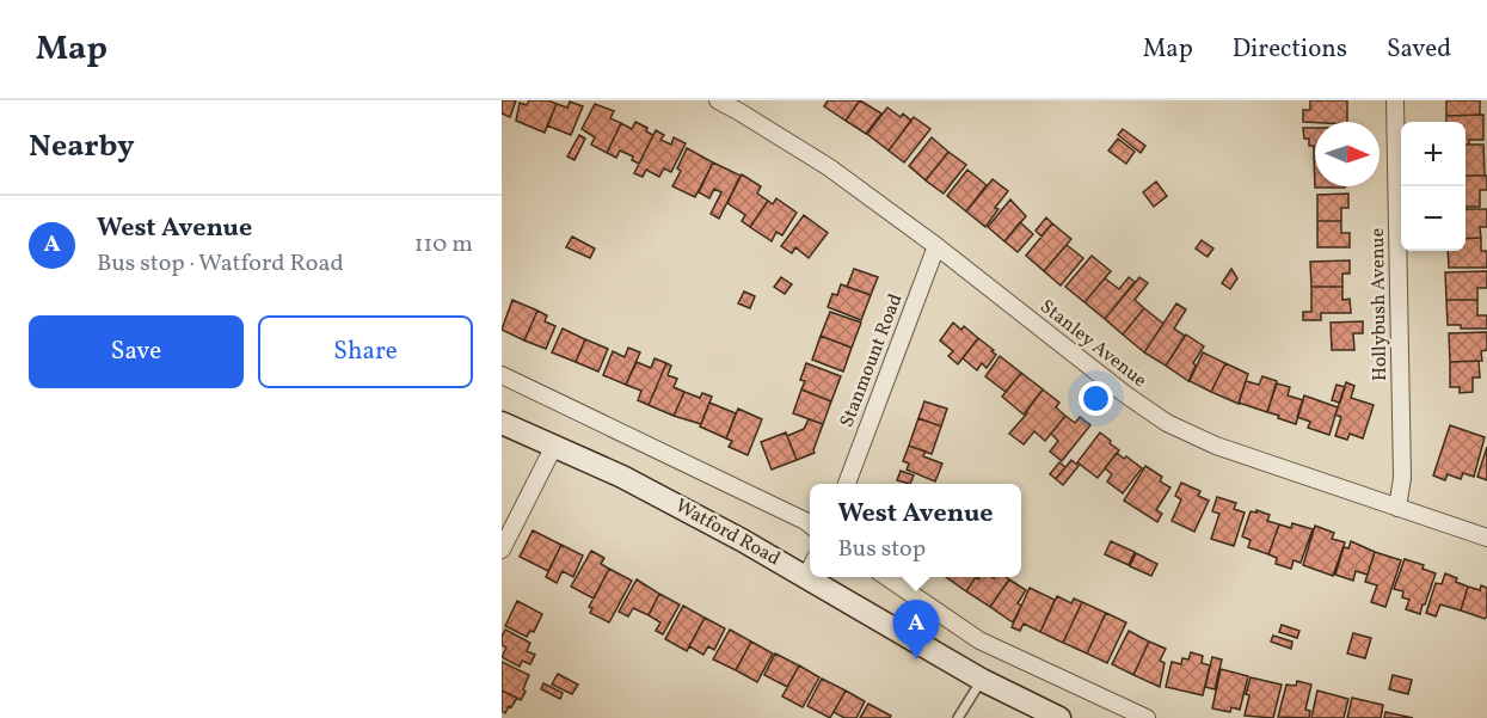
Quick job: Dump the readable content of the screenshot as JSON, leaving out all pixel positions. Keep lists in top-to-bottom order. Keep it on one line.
{"streets":{"main road":["Watford Road"],"street":["Hollybush Avenue","Stanley Avenue","Stanmount Road"]},"crossings":[["Hollybush Avenue","Stanley Avenue"],["Stanley Avenue","Stanmount Road"]],"north":"right","page":{"header":"Map","nav":["Map","Directions","Saved"],"heading":"Nearby","map_buttons":["+","−"],"list":[{"mark":"A","name":"West Avenue","note":"Bus stop · Watford Road","value":"110 m"}],"buttons":["Save","Share"],"popup":["West Avenue","Bus stop"],"pins":"A"}}
